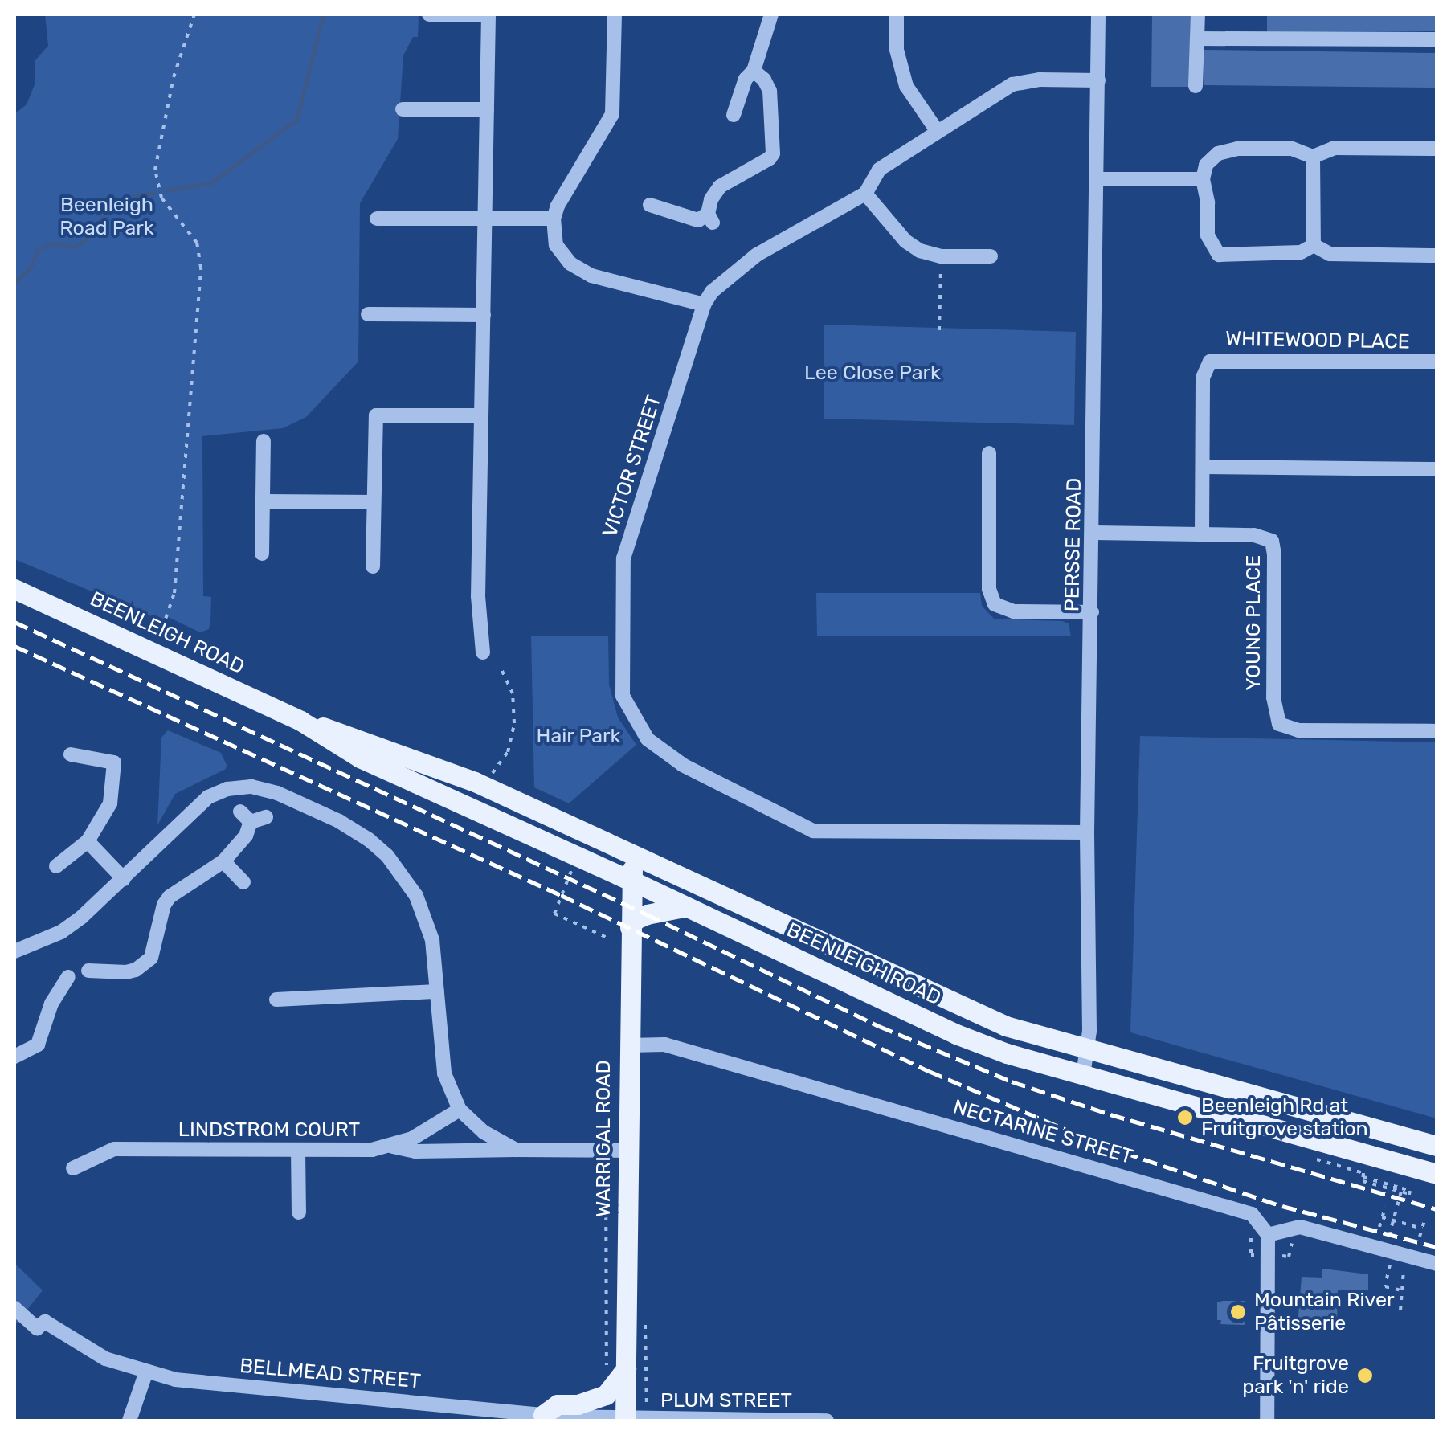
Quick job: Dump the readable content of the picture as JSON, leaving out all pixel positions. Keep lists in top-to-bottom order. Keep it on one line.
{"streets":{"main road":["BEENLEIGH ROAD","WARRIGAL ROAD"],"street":["WHITEWOOD PLACE","VICTOR STREET","PERSSE ROAD","YOUNG PLACE","LINDSTROM COURT","NECTARINE STREET","BELLMEAD STREET","PLUM STREET"]},"crossings":[["WHITEWOOD PLACE","YOUNG PLACE"],["VICTOR STREET","PERSSE ROAD"],["PERSSE ROAD","YOUNG PLACE"],["PERSSE ROAD","BEENLEIGH ROAD"],["BEENLEIGH ROAD","WARRIGAL ROAD"],["NECTARINE STREET","WARRIGAL ROAD"],["WARRIGAL ROAD","BELLMEAD STREET"],["WARRIGAL ROAD","PLUM STREET"],["BELLMEAD STREET","PLUM STREET"]],"parks":["Beenleigh Road Park","Lee Close Park","Hair Park"],"places":["Beenleigh Rd at Fruitgrove station","Mountain River Pâtisserie","Fruitgrove park 'n' ride"]}
